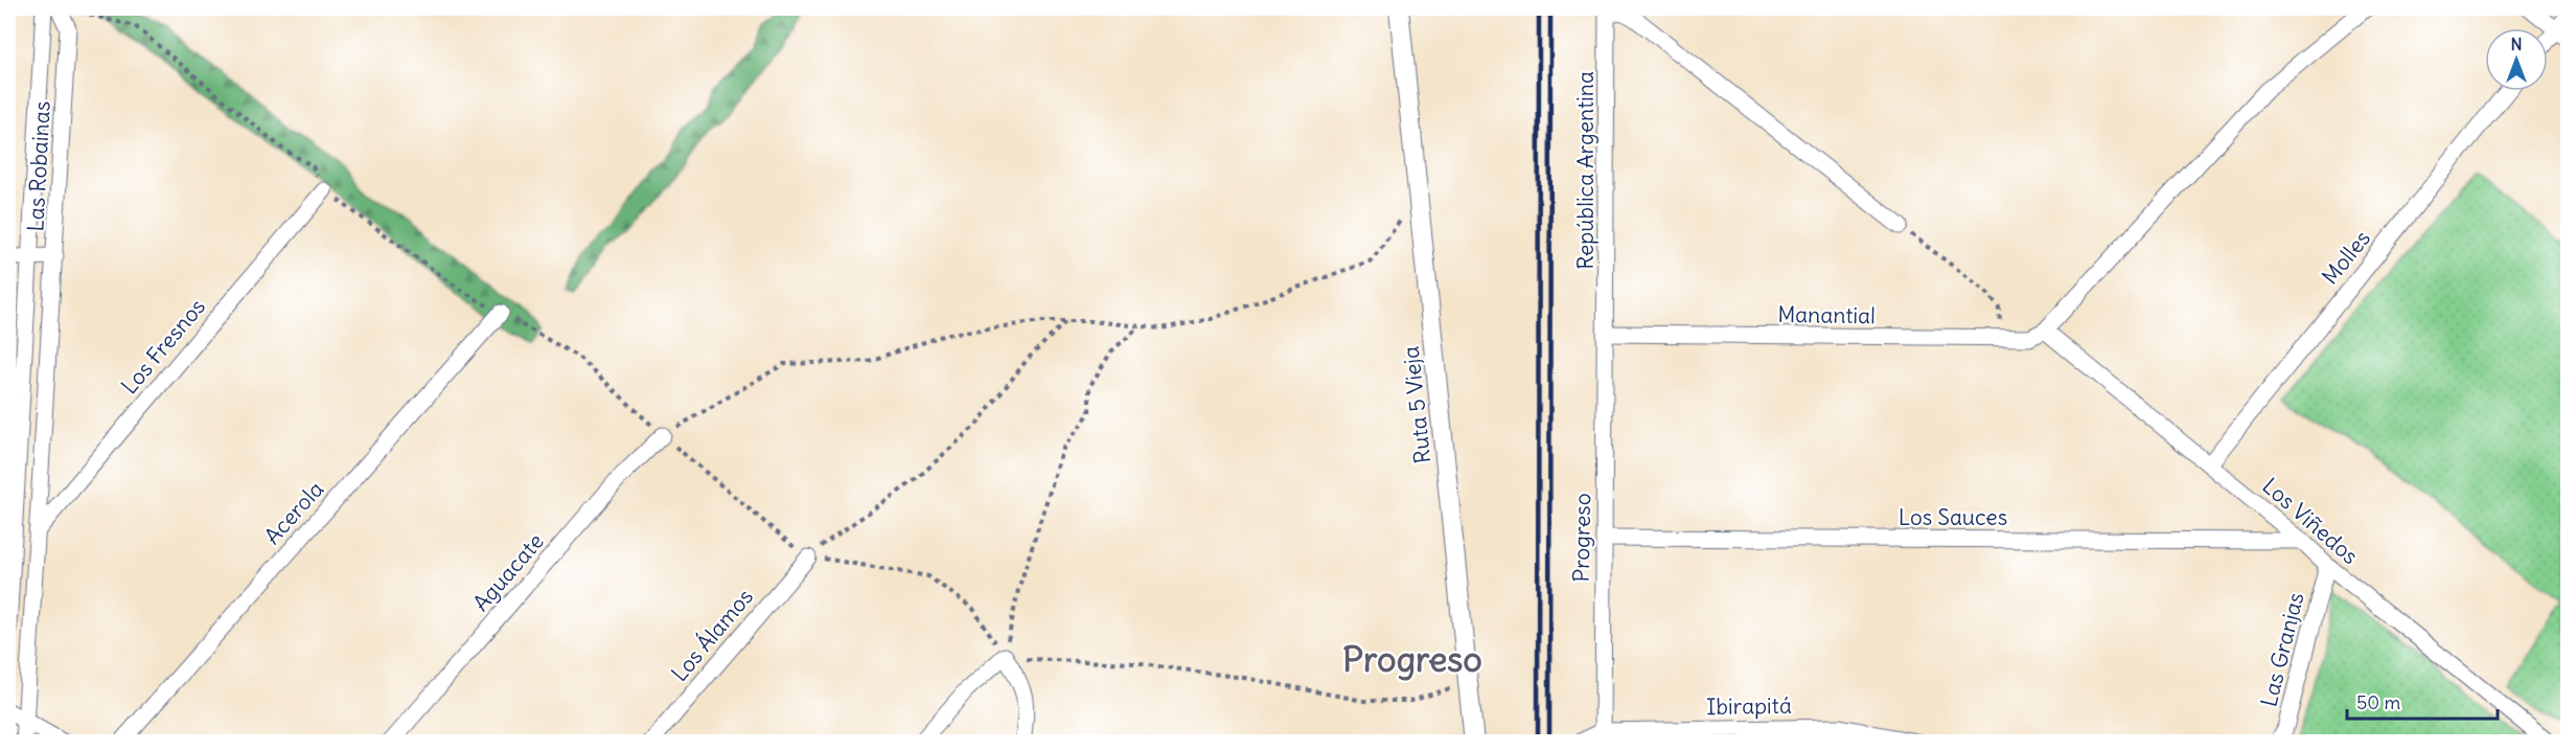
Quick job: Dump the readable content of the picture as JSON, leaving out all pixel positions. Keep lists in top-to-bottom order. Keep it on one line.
{"streets":{"street":["Las Robainas","República Argentina","Molles","Manantial","Los Fresnos","Ruta 5 Vieja","Acerola","Los Sauces","Los Viñedos","Progreso","Aguacate","Los Álamos","Las Granjas","Ibirapitá"]},"crossings":[["Las Robainas","Los Fresnos"],["República Argentina","Manantial"],["República Argentina","Progreso"],["Molles","Los Viñedos"],["Manantial","Los Viñedos"],["Manantial","Progreso"],["Los Sauces","Los Viñedos"],["Los Sauces","Progreso"],["Los Viñedos","Las Granjas"],["Progreso","Ibirapitá"]],"districts":["Progreso"],"scale_bar":"50 m","north":"top"}
